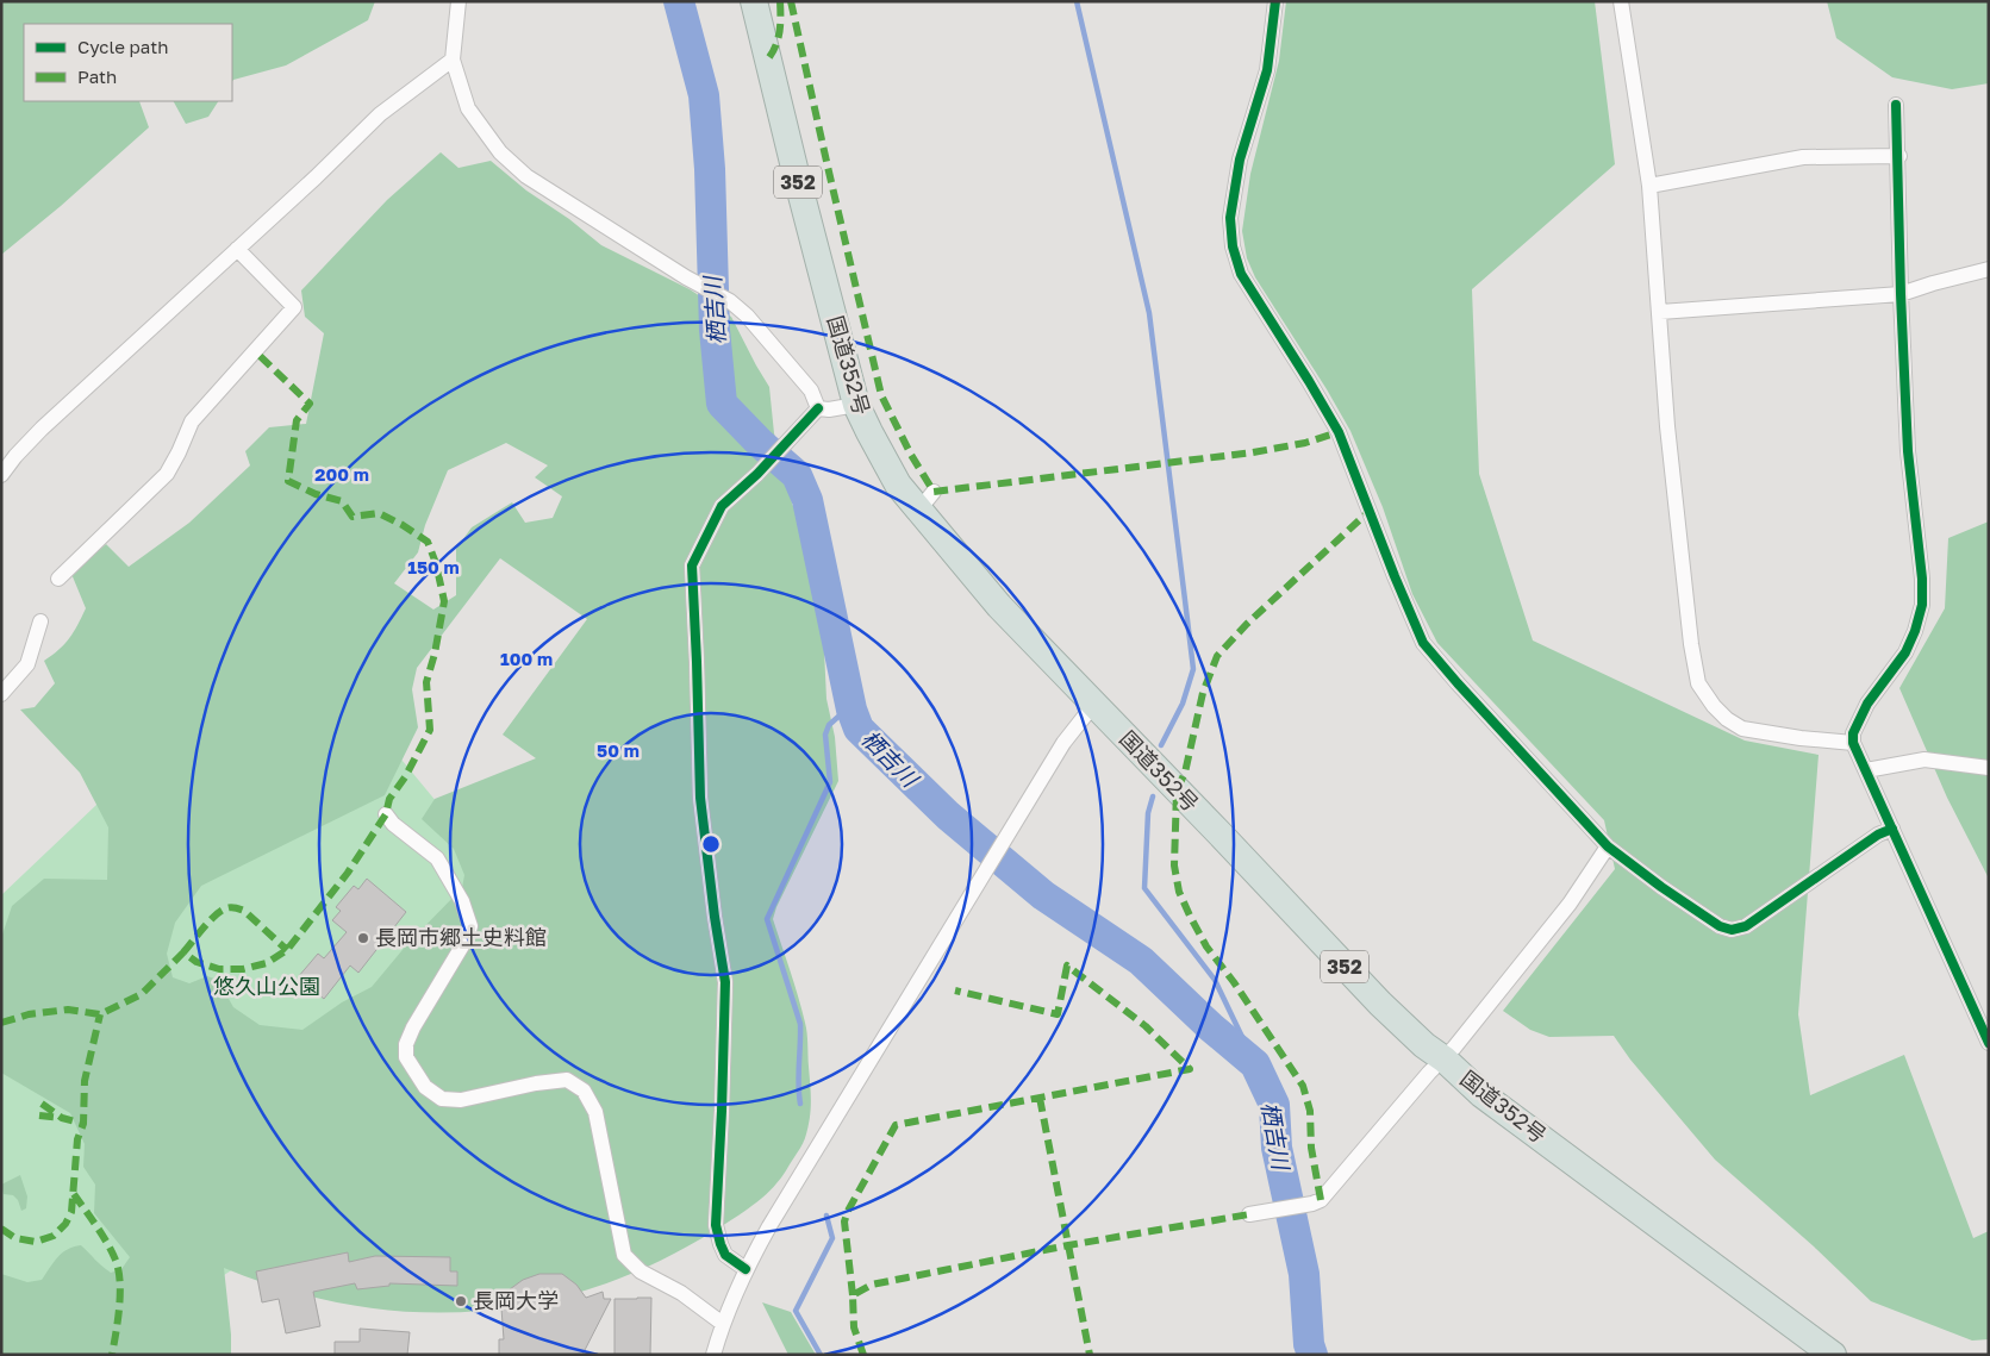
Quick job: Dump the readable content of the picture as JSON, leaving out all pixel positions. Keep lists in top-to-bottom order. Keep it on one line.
{"streets":{"highway":["352","国道352号"]},"water":["栖吉川"],"parks":["悠久山公園"],"places":["長岡市郷土史料館","長岡大学"],"legend":["Cycle path","Path"],"rings":["200 m","150 m","100 m","50 m"]}
